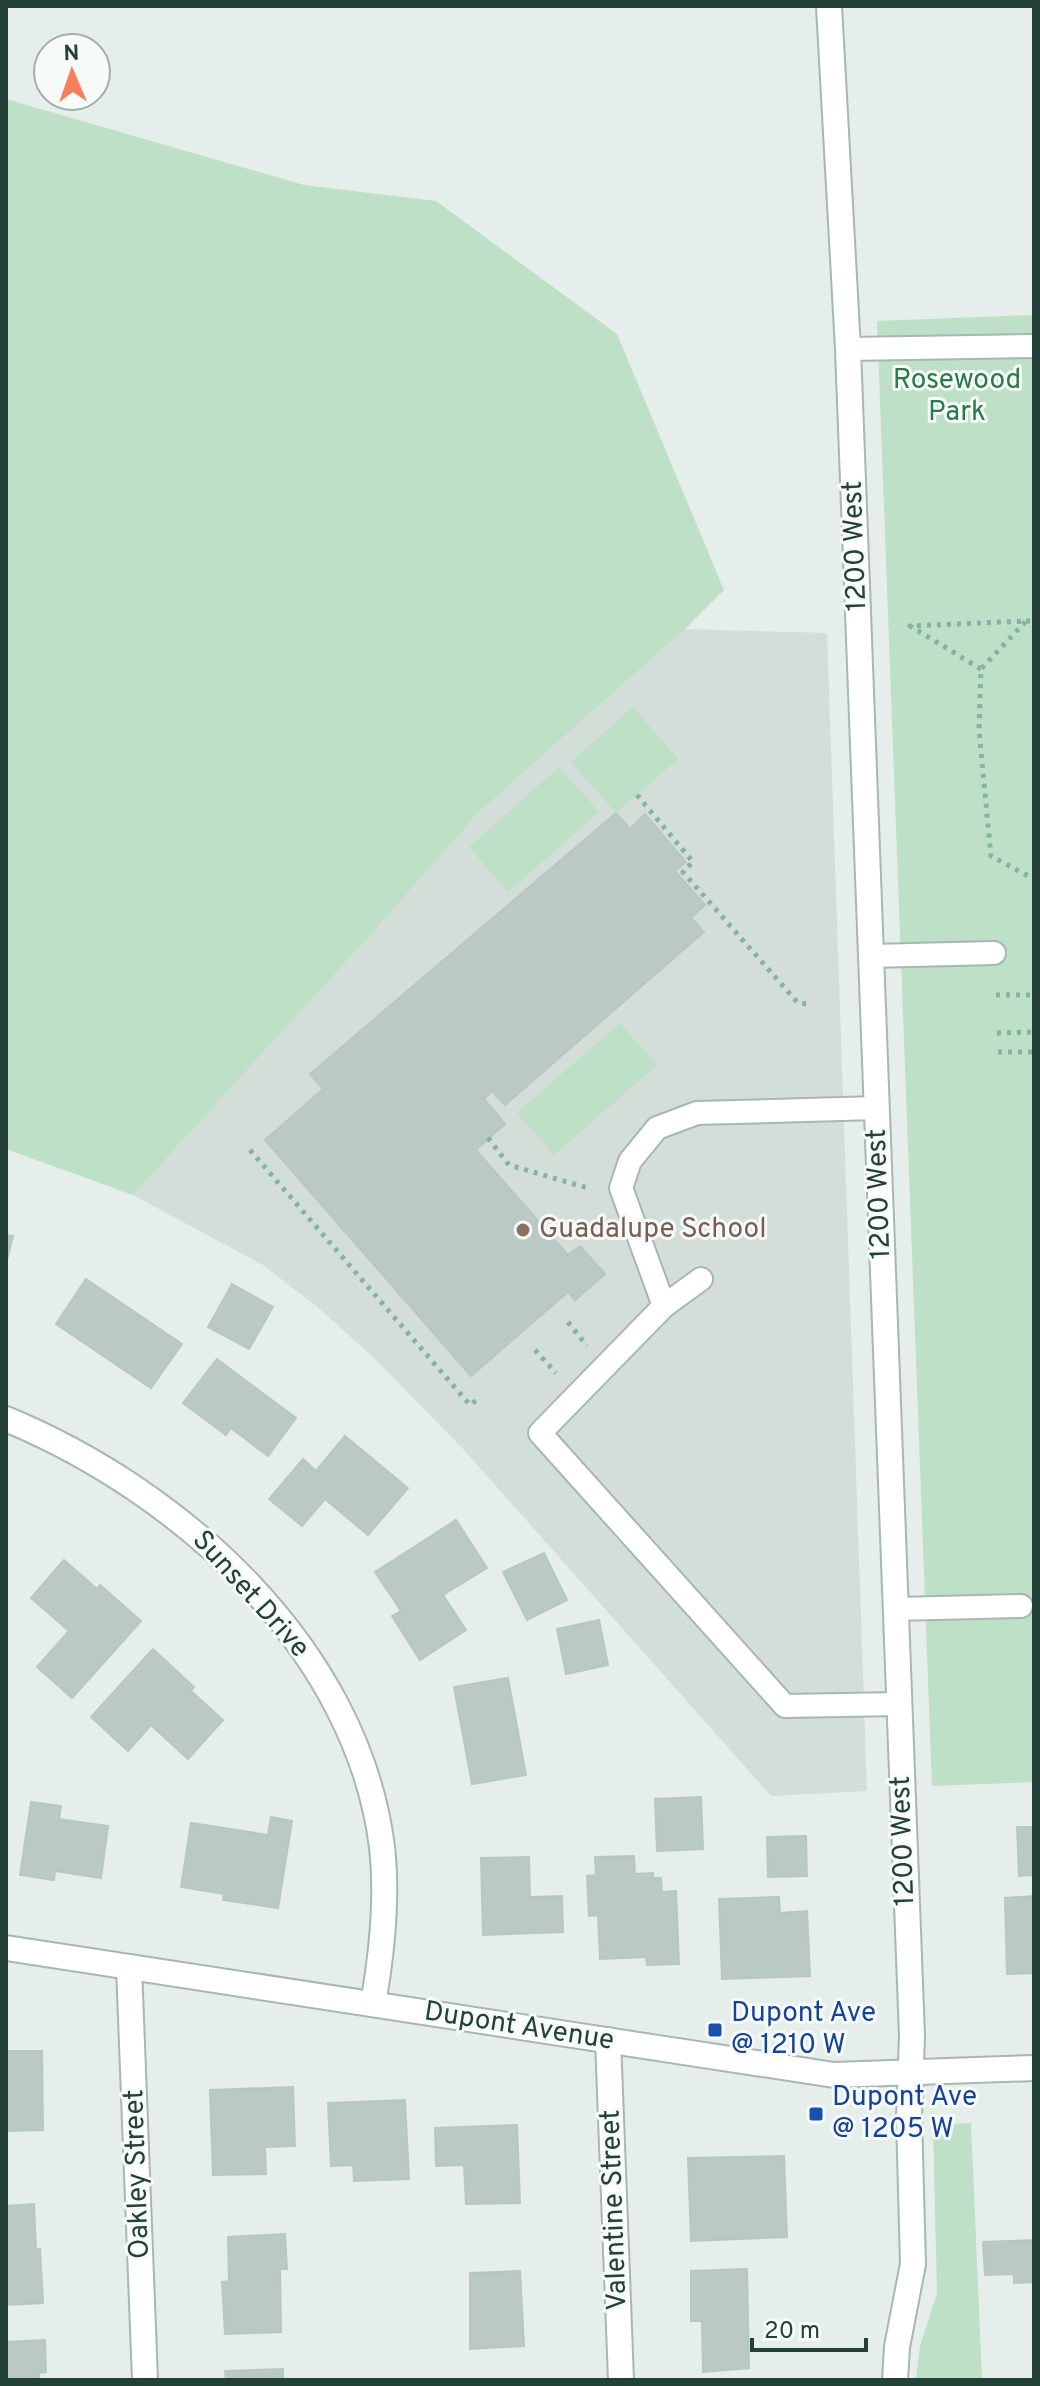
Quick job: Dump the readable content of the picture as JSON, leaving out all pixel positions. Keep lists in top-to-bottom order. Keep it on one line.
{"streets":{"street":["1200 West","Sunset Drive","Dupont Avenue","Oakley Street","Valentine Street"]},"crossings":[["1200 West","Dupont Avenue"],["Sunset Drive","Dupont Avenue"],["Dupont Avenue","Oakley Street"],["Dupont Avenue","Valentine Street"]],"parks":["Rosewood Park"],"places":{"other":["Guadalupe School"],"transit":["Dupont Ave @ 1210 W","Dupont Ave @ 1205 W"]},"scale_bar":"20 m","north":"top"}
